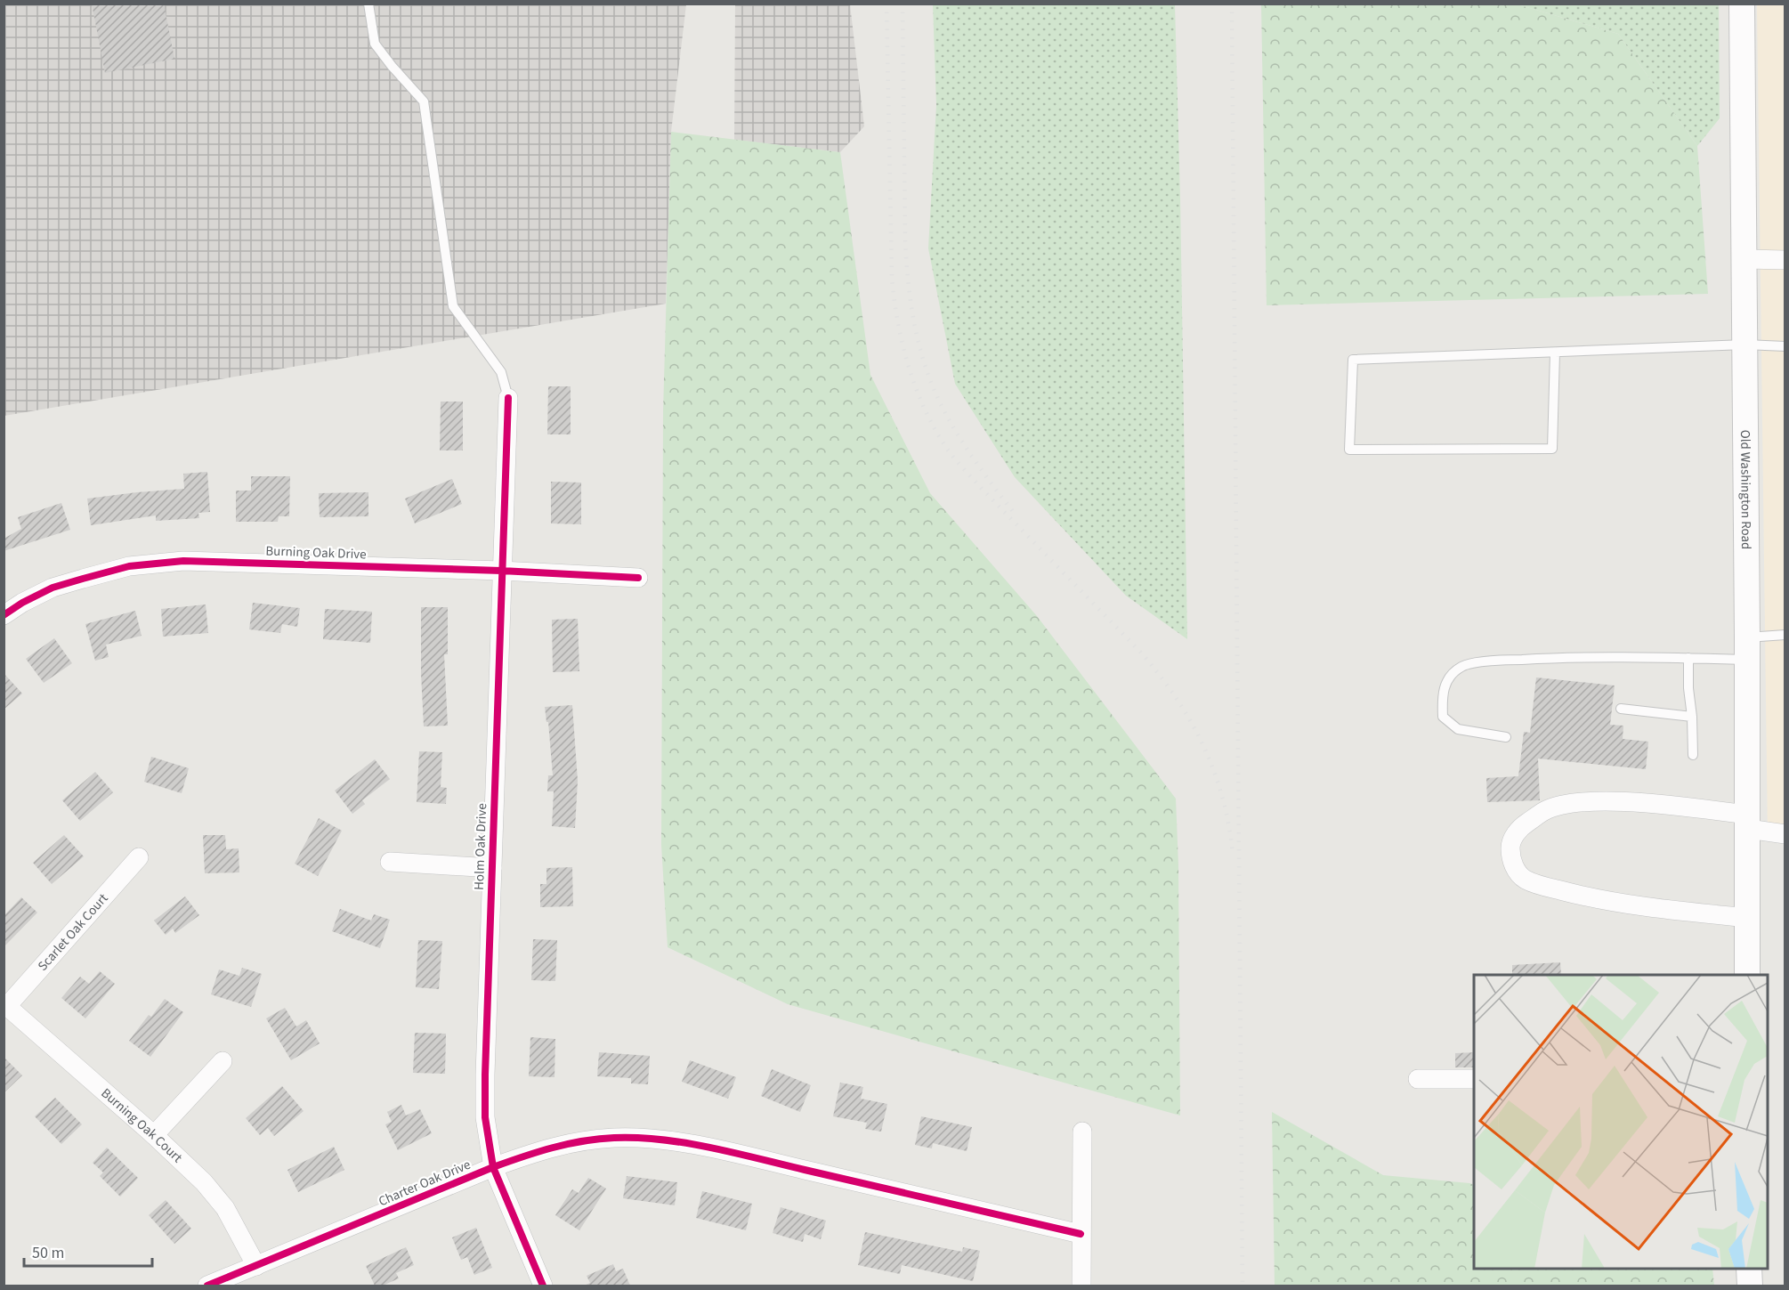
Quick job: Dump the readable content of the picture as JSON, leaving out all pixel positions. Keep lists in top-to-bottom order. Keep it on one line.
{"streets":{"main road":["Old Washington Road"],"street":["Burning Oak Drive","Holm Oak Drive","Scarlet Oak Court","Burning Oak Court","Charter Oak Drive"]},"crossings":[["Burning Oak Drive","Holm Oak Drive"],["Holm Oak Drive","Charter Oak Drive"],["Scarlet Oak Court","Burning Oak Court"],["Burning Oak Court","Charter Oak Drive"]],"scale_bar":"50 m"}
